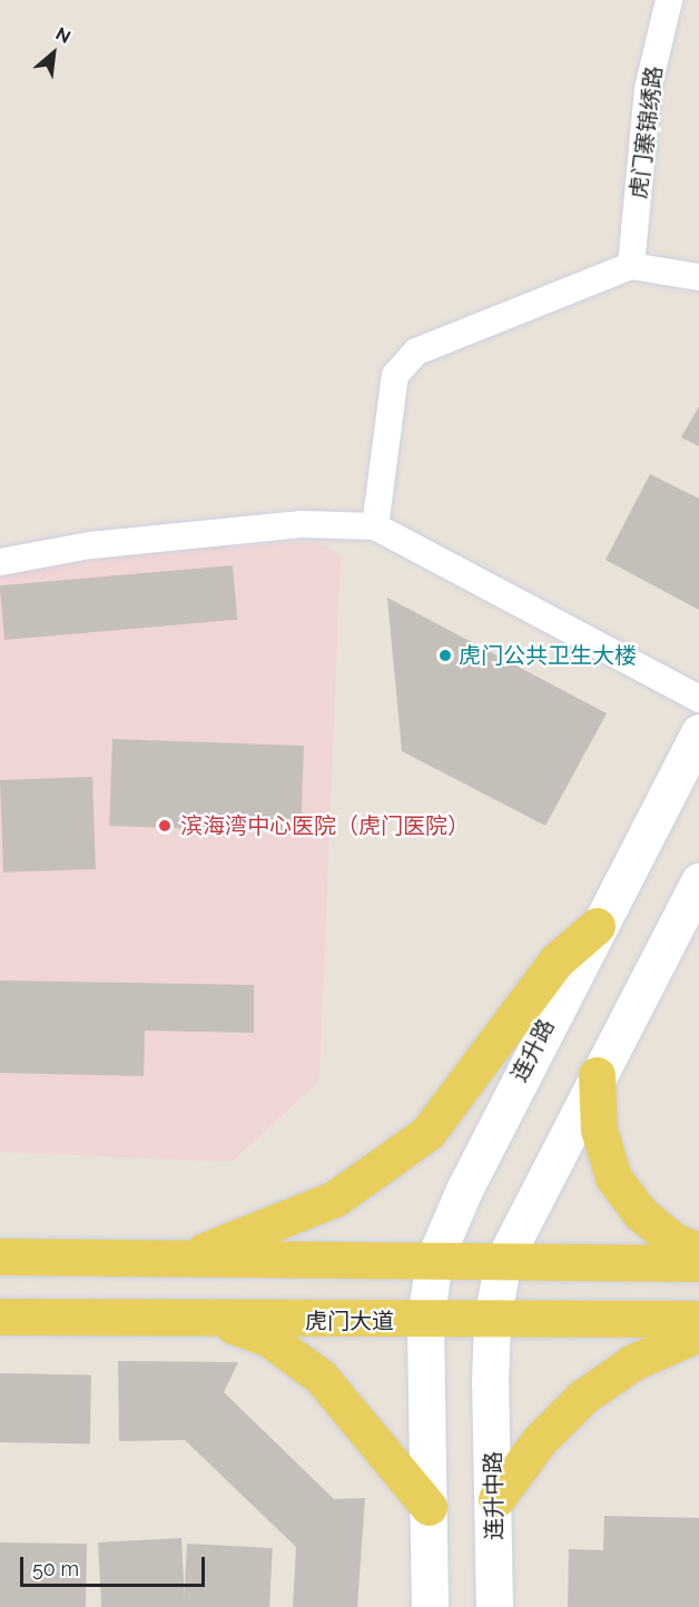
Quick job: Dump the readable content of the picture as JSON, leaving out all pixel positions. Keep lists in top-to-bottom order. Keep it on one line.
{"streets":{"main road":["连升路","虎门大道","连升中路"],"street":["虎门寨锦绣路"]},"crossings":[["连升路","虎门大道"],["虎门大道","连升中路"]],"places":["虎门公共卫生大楼","滨海湾中心医院（虎门医院）"],"scale_bar":"50 m","north":"top right"}
